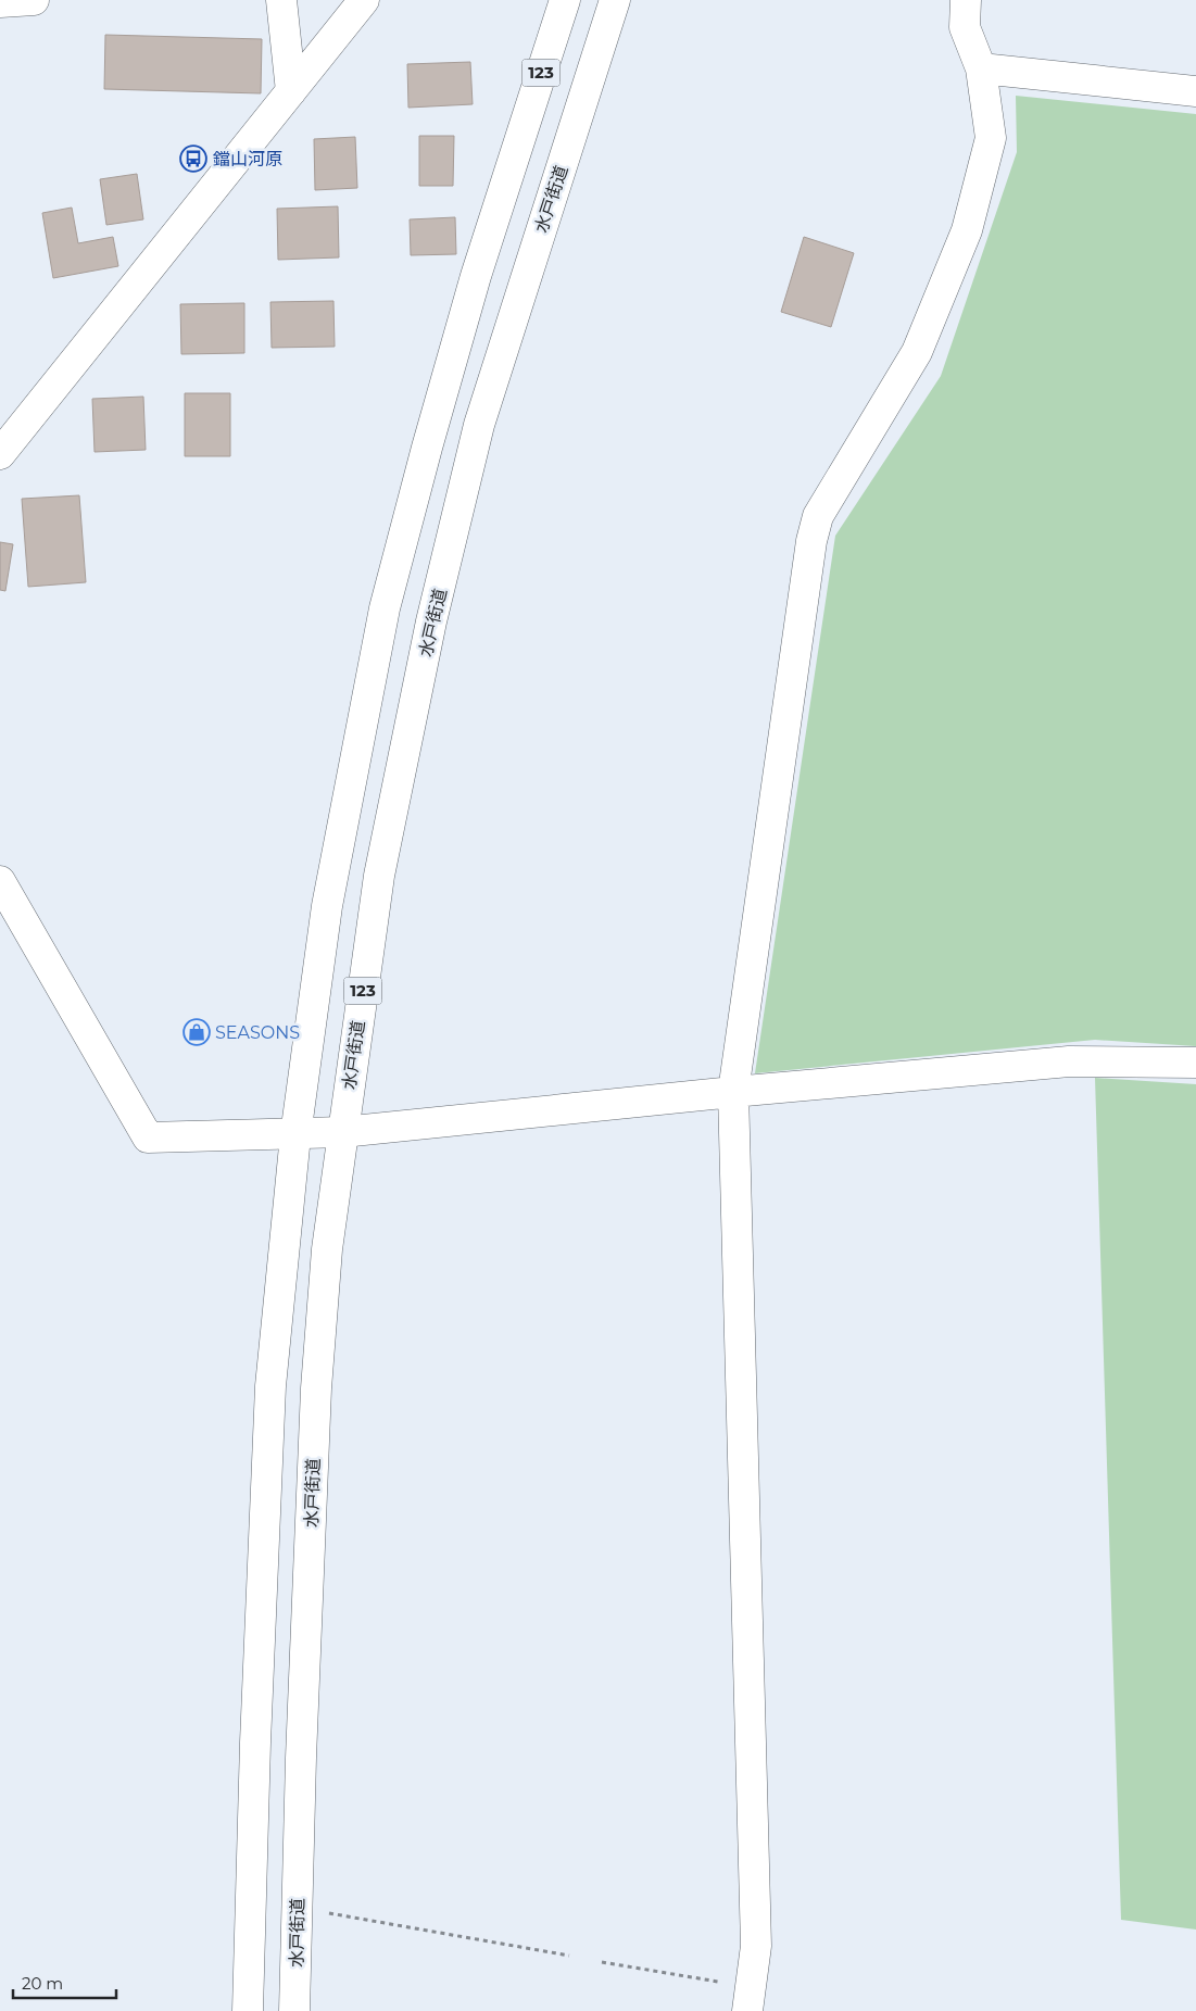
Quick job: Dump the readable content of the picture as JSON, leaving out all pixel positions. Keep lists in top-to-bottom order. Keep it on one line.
{"streets":{"main road":["123","水戸街道"]},"places":{"bus stop":["鐺山河原"],"shop":["SEASONS"]},"scale_bar":"20 m"}
